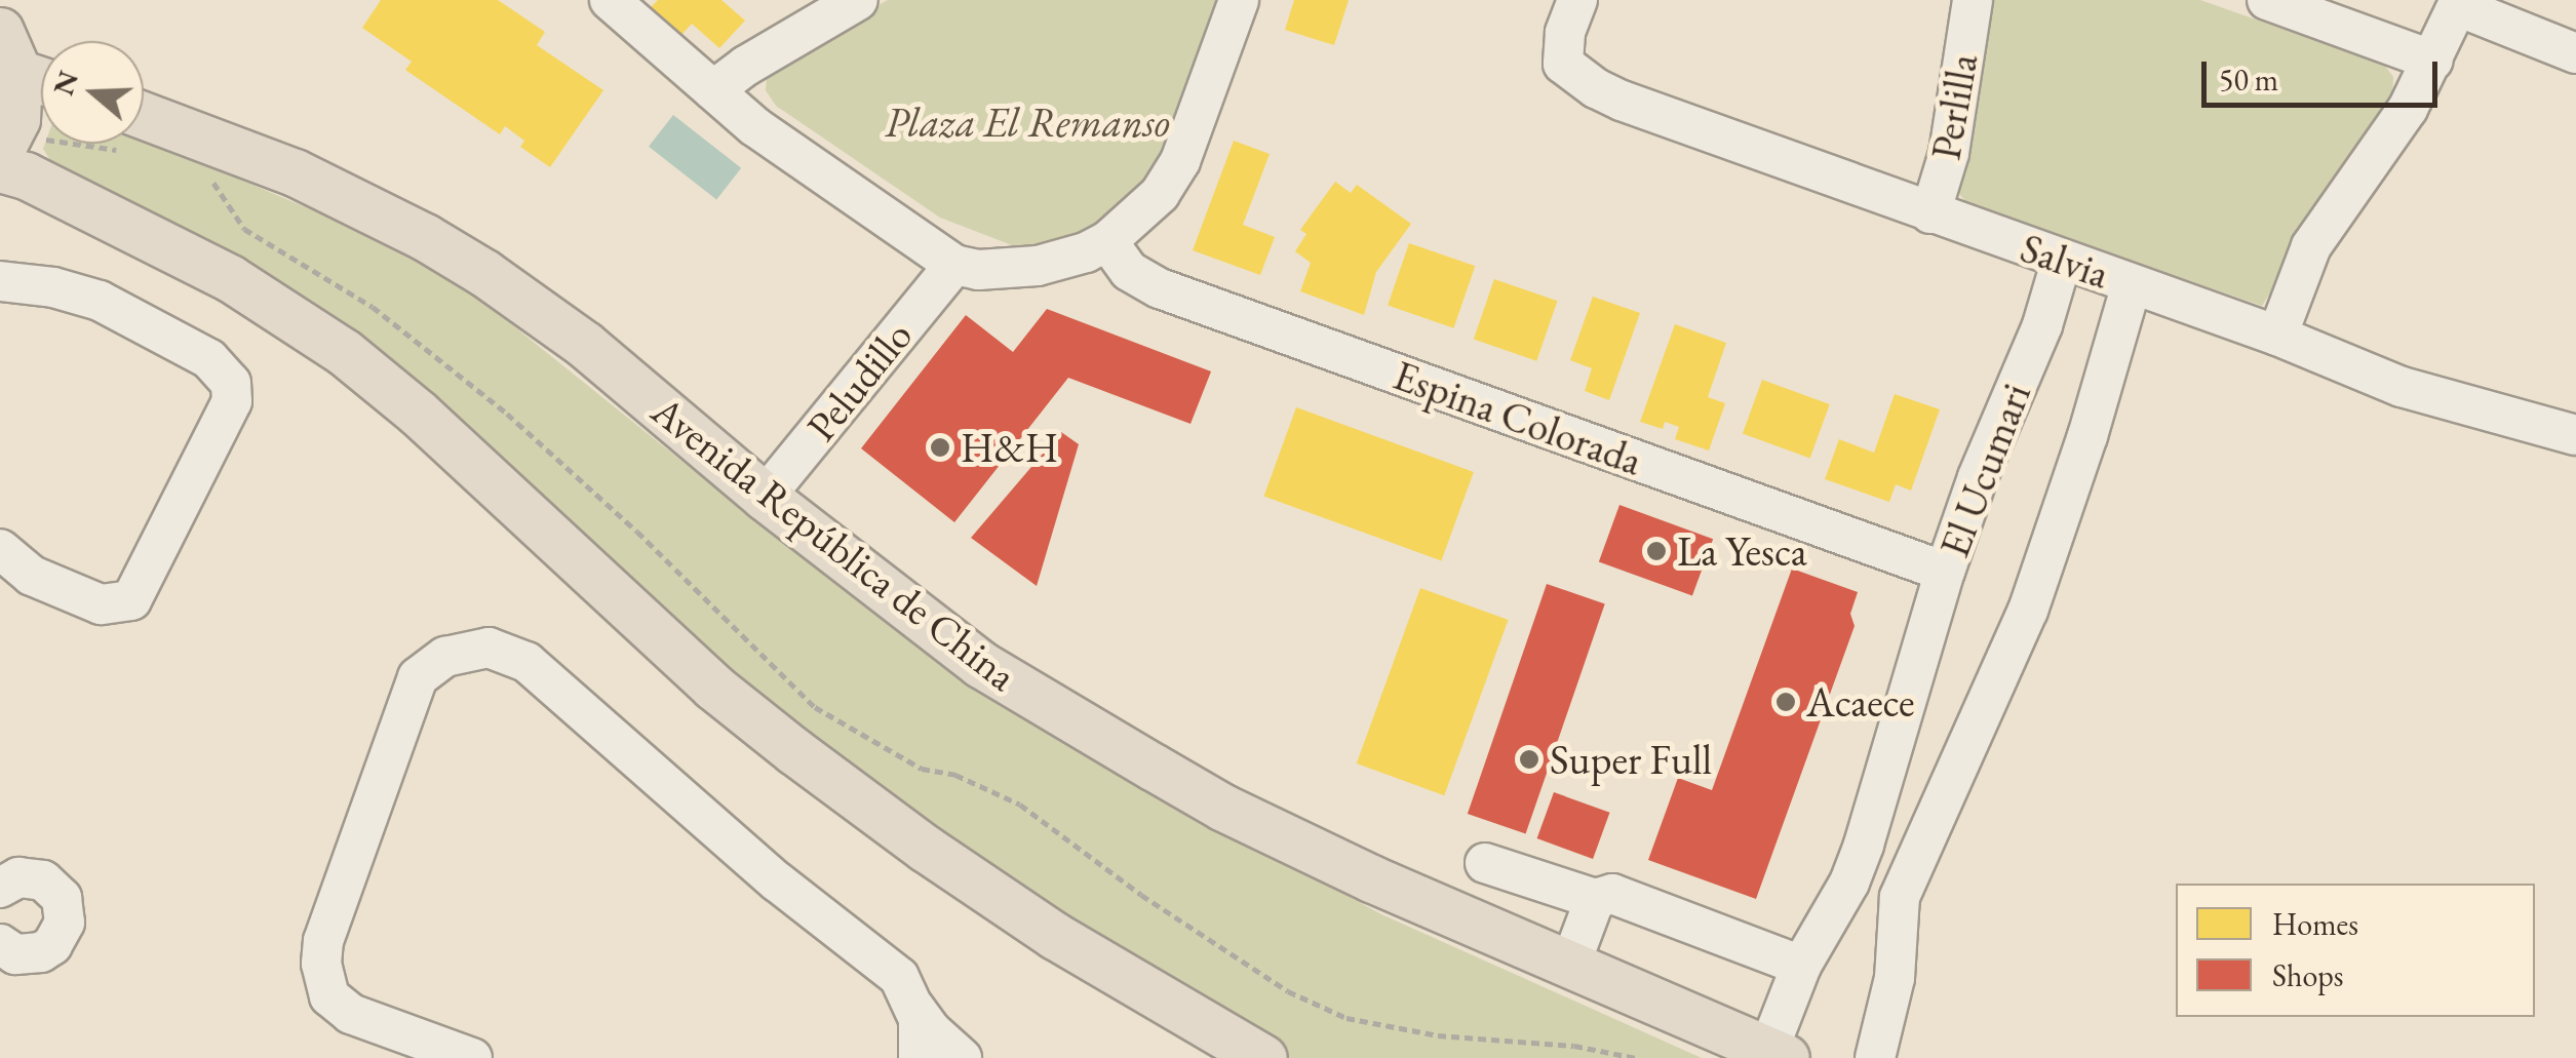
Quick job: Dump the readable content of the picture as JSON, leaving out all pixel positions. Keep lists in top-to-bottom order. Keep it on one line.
{"streets":{"main road":["Avenida República de China"],"street":["Perlilla","Salvia","Peludillo","Espina Colorada","El Ucumari"]},"crossings":[["Perlilla","Salvia"],["Salvia","El Ucumari"],["Peludillo","Avenida República de China"],["Espina Colorada","El Ucumari"],["El Ucumari","Avenida República de China"]],"parks":["Plaza El Remanso"],"places":["H&H","La Yesca","Acaece","Super Full"],"legend":["Homes","Shops"],"scale_bar":"50 m","north":"left"}
